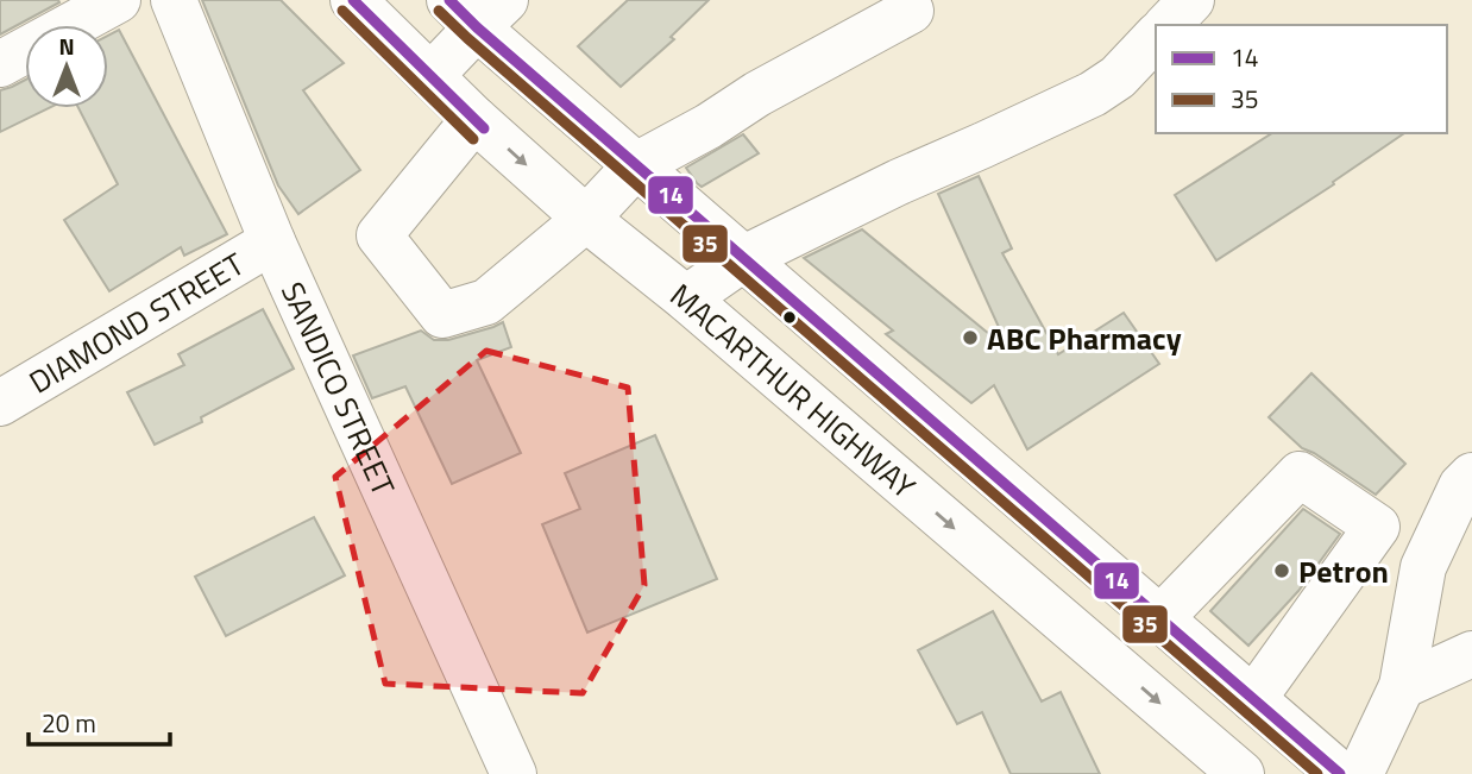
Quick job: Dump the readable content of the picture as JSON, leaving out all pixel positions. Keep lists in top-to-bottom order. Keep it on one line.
{"streets":{"main road":["DIAMOND STREET","SANDICO STREET","MACARTHUR HIGHWAY"]},"crossings":[["DIAMOND STREET","SANDICO STREET"]],"places":["ABC Pharmacy","Petron"],"lines":["transit line 14","transit line 35"],"legend":["14","35"],"scale_bar":"20 m","north":"top"}
